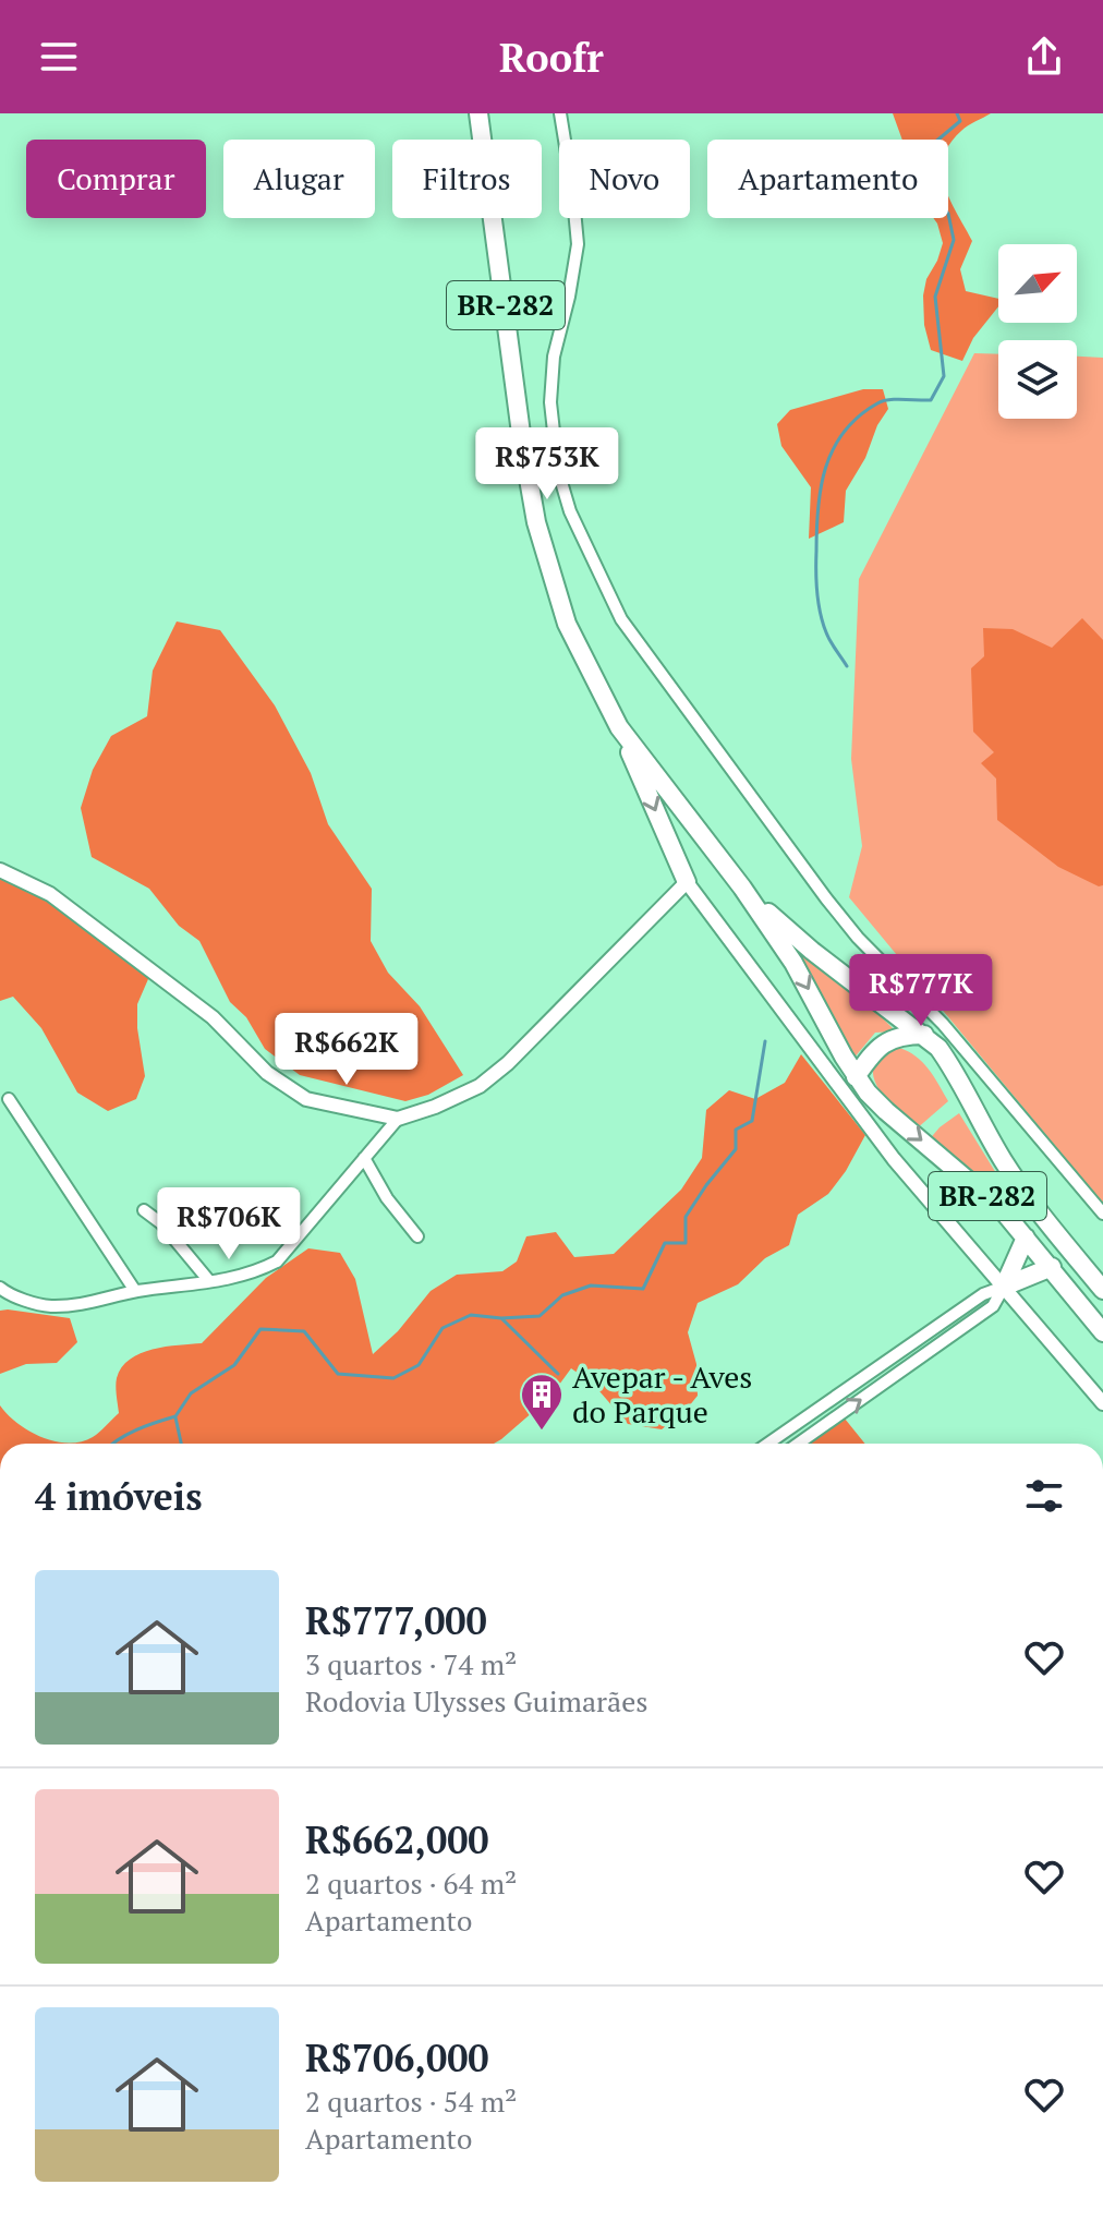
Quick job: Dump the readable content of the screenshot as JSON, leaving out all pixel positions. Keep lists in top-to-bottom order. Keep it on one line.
{"streets":{"highway":["BR-282"]},"places":{"building":["Avepar - Aves do Parque"]},"north":"top right","page":{"header":"Roofr","chip":["Comprar","Alugar","Filtros","Novo","Apartamento"],"price":["R$753K","R$777K","R$662K","R$706K"],"heading":"4 imóveis","list":[{"name":"R$777,000","note":"3 quartos · 74 m² · Rodovia Ulysses Guimarães"},{"name":"R$662,000","note":"2 quartos · 64 m² · Apartamento"},{"name":"R$706,000","note":"2 quartos · 54 m² · Apartamento"}]}}
